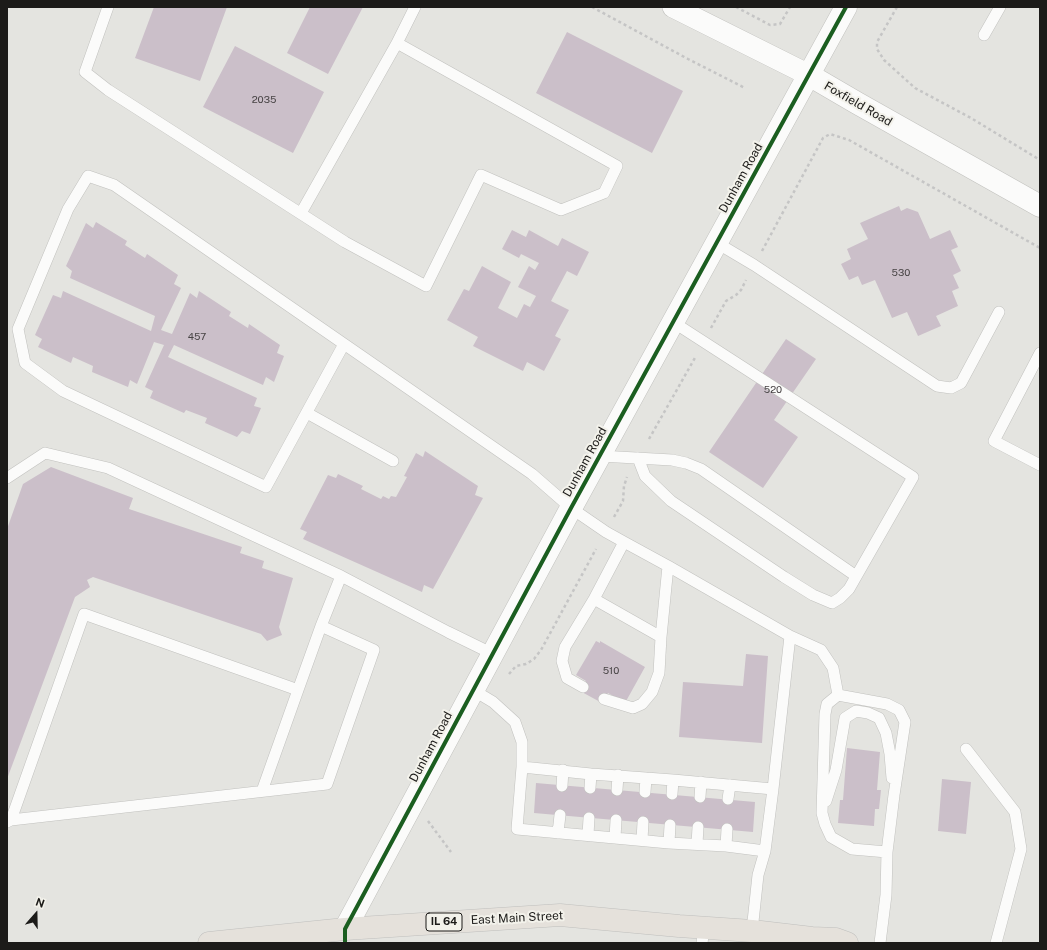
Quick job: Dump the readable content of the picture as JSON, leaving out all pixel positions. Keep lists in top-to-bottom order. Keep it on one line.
{"streets":{"main road":["East Main Street","IL 64"],"street":["Foxfield Road","Dunham Road"]},"crossings":[["Foxfield Road","Dunham Road"],["Dunham Road","East Main Street"]],"house_numbers":["2035","530","457","520","510"],"north":"top"}
